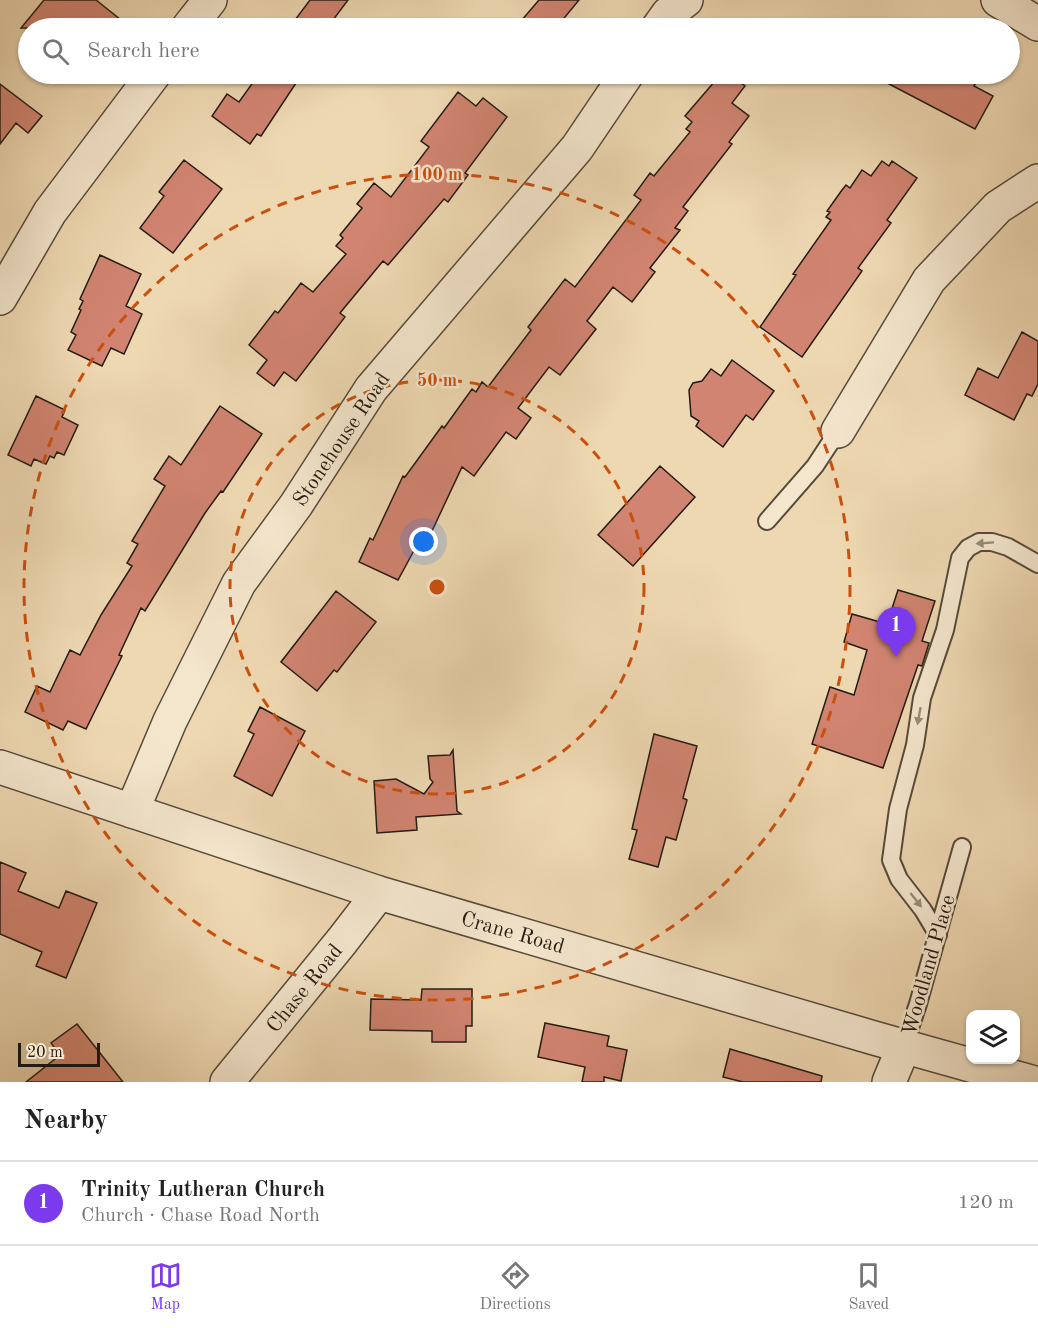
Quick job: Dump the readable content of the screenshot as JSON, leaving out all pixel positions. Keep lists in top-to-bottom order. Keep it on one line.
{"streets":{"street":["Stonehouse Road","Crane Road","Woodland Place","Chase Road"]},"crossings":[["Stonehouse Road","Crane Road"],["Crane Road","Woodland Place"],["Crane Road","Chase Road"]],"scale_bar":"20 m","page":{"search":"Search here","pins":"1","scale":"20 m","heading":"Nearby","list":[{"mark":"1","name":"Trinity Lutheran Church","note":"Church · Chase Road North","value":"120 m"}],"nav":["Map","Directions","Saved"]},"rings":["100 m","50 m"]}
